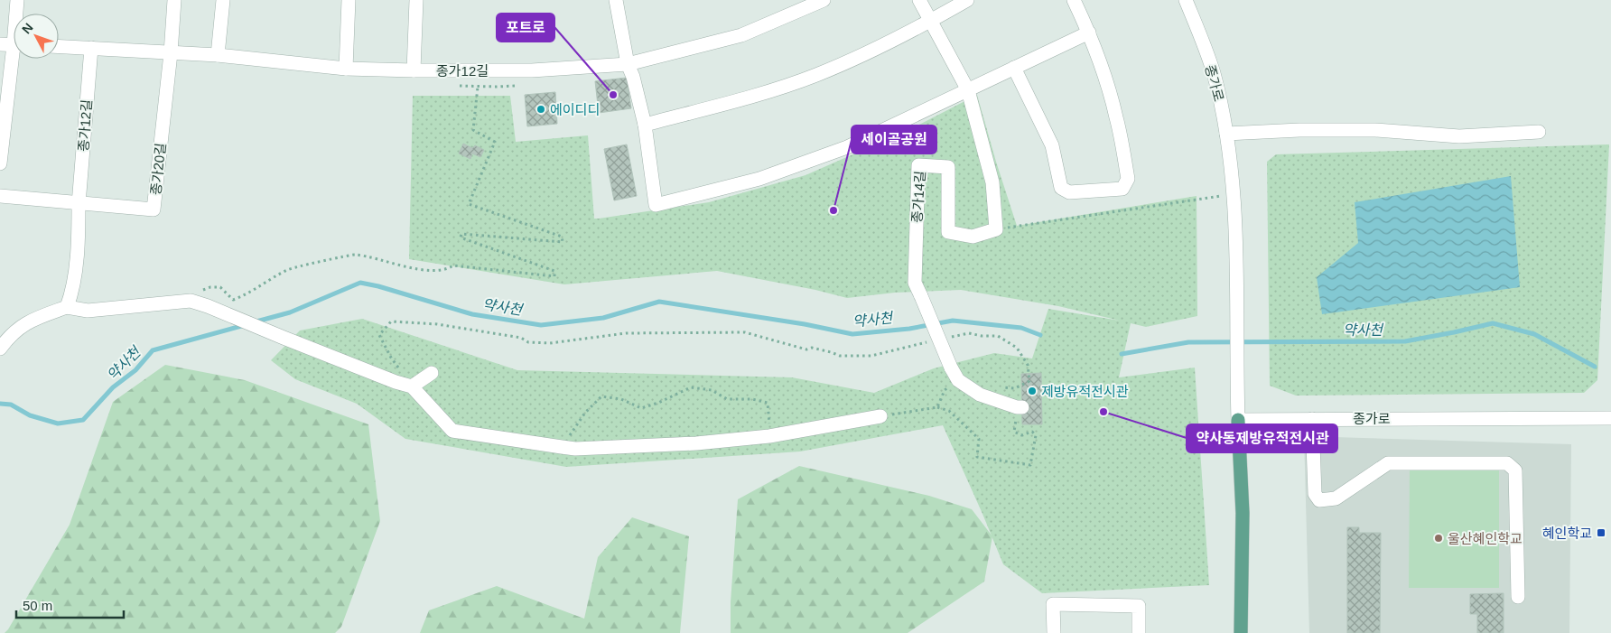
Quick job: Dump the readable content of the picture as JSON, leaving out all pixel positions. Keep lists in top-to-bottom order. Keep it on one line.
{"streets":{"street":["종가12길","종가로","종가20길","종가14길"]},"crossings":[["종가12길","종가20길"]],"water":["약사천"],"places":{"other":["포트로","에이디디","세이골공원","제방유적전시관","약사동제방유적전시관","울산혜인학교"],"transit":["혜인학교"]},"scale_bar":"50 m","north":"top left"}
